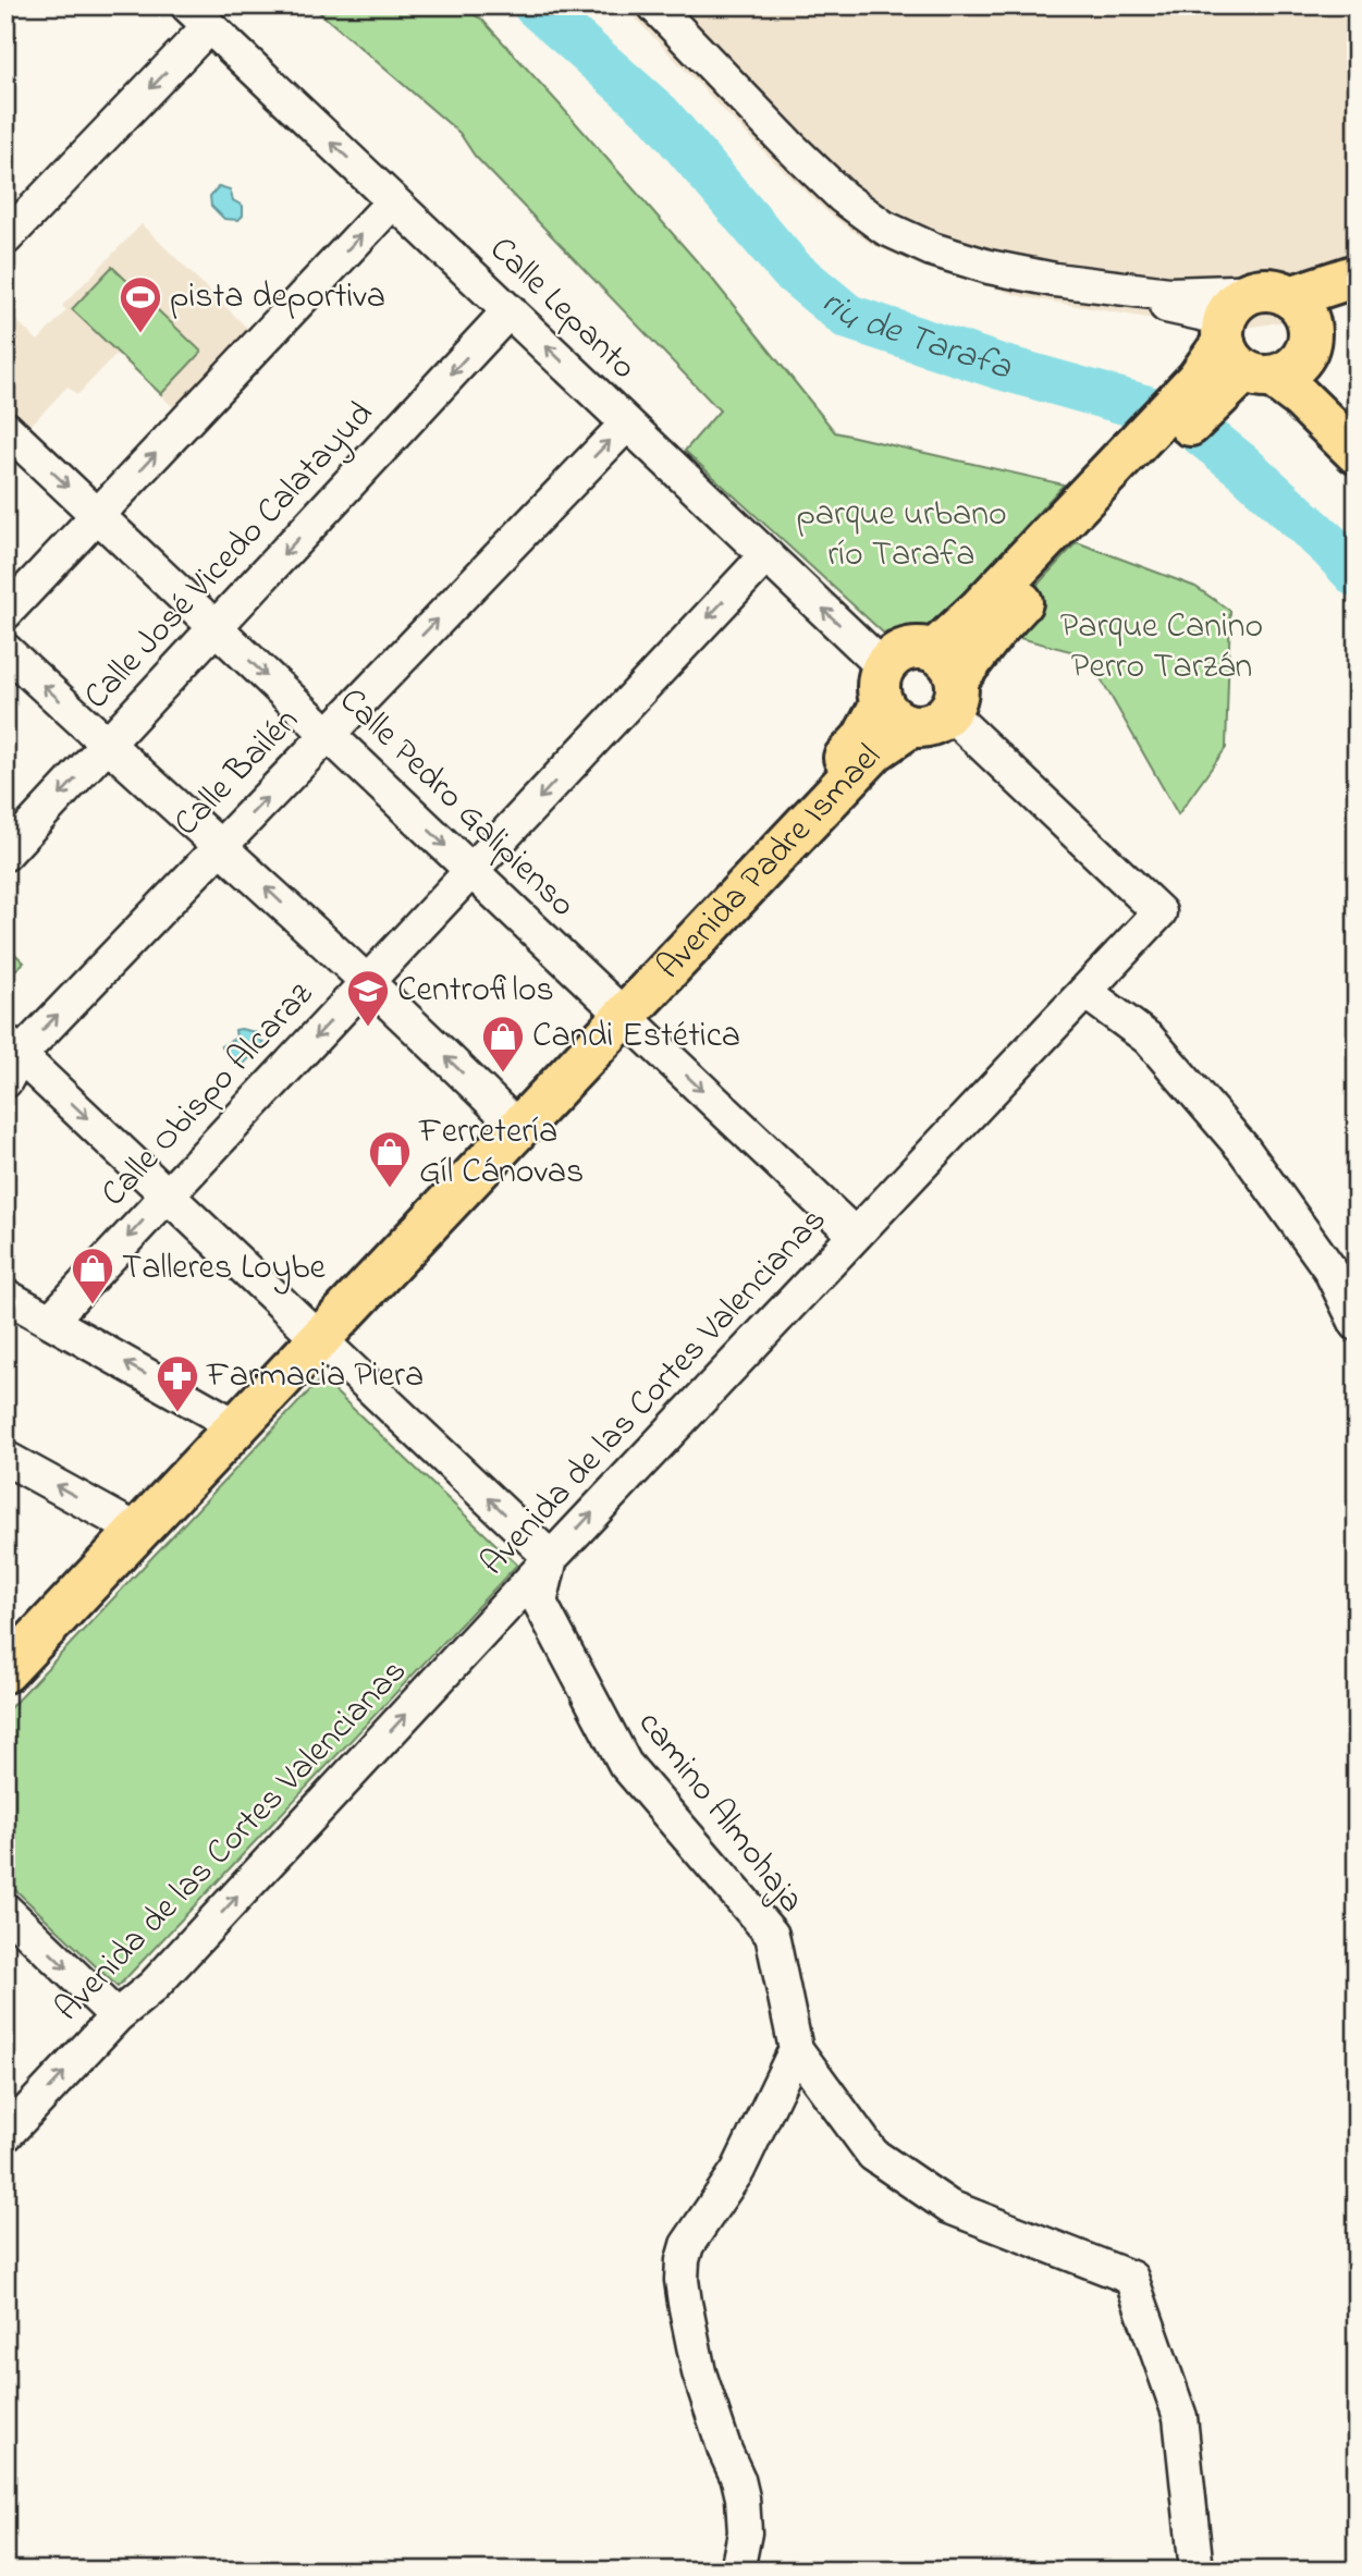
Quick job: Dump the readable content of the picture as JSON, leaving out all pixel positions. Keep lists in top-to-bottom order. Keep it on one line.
{"streets":{"main road":["Avenida Padre Ismael"],"street":["Calle Lepanto","Calle José Vicedo Calatayud","Calle Bailén","Calle Pedro Galipienso","Calle Obispo Alcaraz","Avenida de las Cortes Valencianas","camino Almohaja"]},"crossings":[["Calle Lepanto","Calle José Vicedo Calatayud"],["Calle Lepanto","Calle Bailén"],["Calle Lepanto","Avenida Padre Ismael"],["Calle Lepanto","Calle Obispo Alcaraz"],["Calle José Vicedo Calatayud","Calle Pedro Galipienso"],["Calle Bailén","Calle Pedro Galipienso"],["Calle Pedro Galipienso","Avenida Padre Ismael"],["Calle Pedro Galipienso","Calle Obispo Alcaraz"],["Calle Pedro Galipienso","Avenida de las Cortes Valencianas"],["Avenida de las Cortes Valencianas","camino Almohaja"]],"one_way":["Calle Lepanto","Calle Bailén","Calle Obispo Alcaraz","Avenida de las Cortes Valencianas"],"water":["riu de Tarafa"],"parks":["parque urbano río Tarafa","Parque Canino Perro Tarzán"],"places":{"sports":["pista deportiva"],"school or university":["Centrofilos"],"shop":["Candi Estética","Ferretería Gíl Cánovas","Talleres Loybe"],"pharmacy":["Farmacia Piera"]}}
